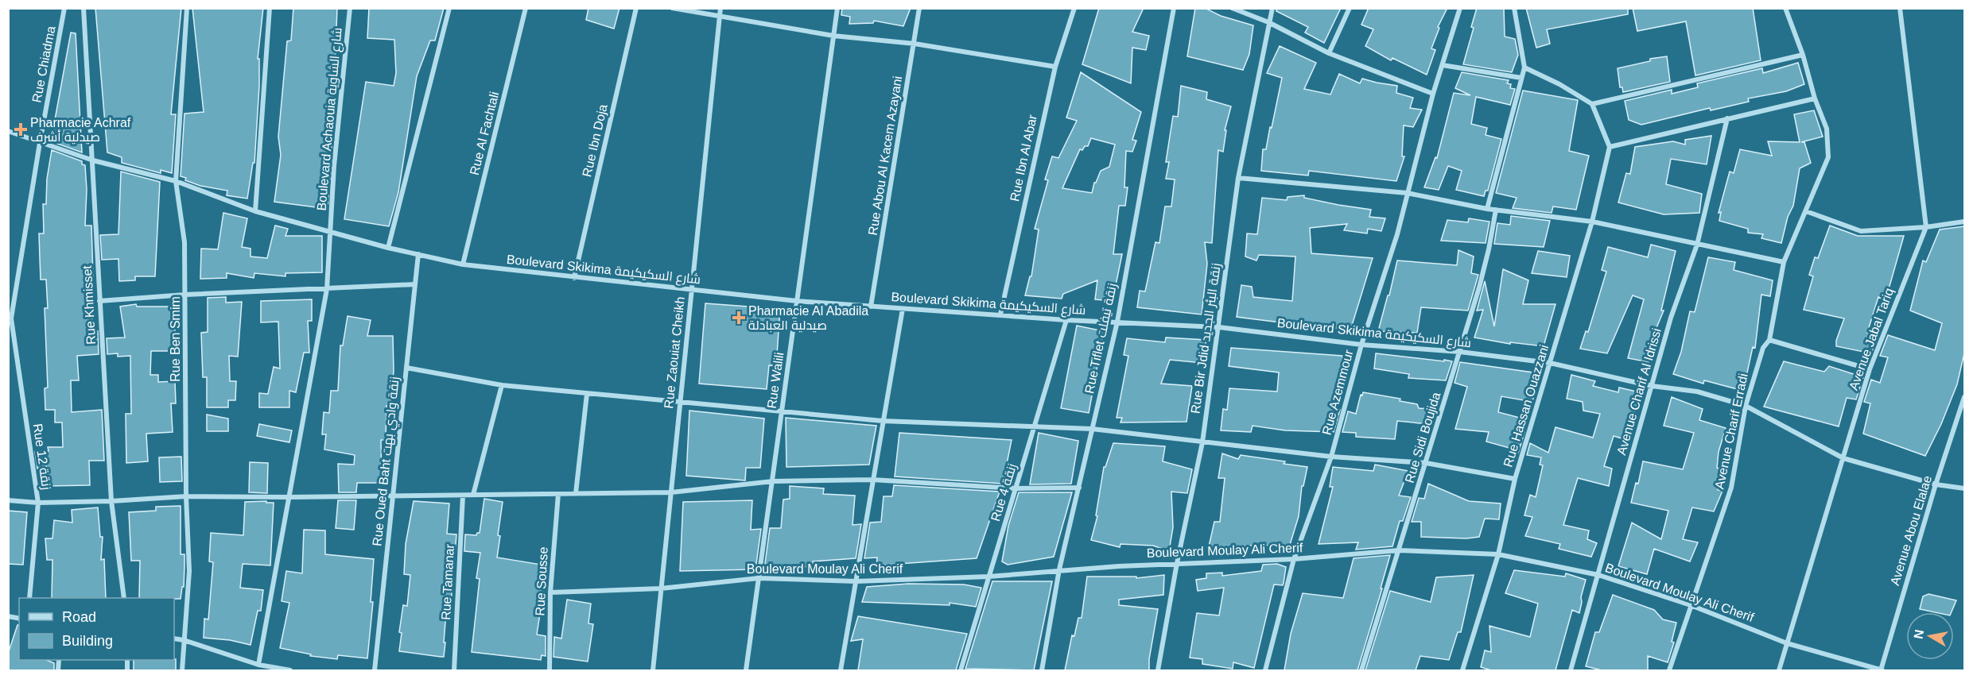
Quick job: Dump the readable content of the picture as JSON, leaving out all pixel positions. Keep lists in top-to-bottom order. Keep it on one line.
{"streets":{"street":["Rue Chiadma","Boulevard Achaouia شارع الشاوية","Rue Al Fachtali","Rue Ibn Doja","Rue Abou Al Kacem Azayani","Rue Ibn Al Abar","Boulevard Skikima شارع السكيكيمة","Rue Khmisset","Rue Tiflet زنقة تيفلت","Rue Bir Jdid زنقة البئر الجديد","Rue Ben Smim","Avenue Jabal Tariq","Rue Zaouiat Cheikh","Rue Walili","Avenue Charif Al Idrissi","Rue Azemmour","Rue Hassan Ouazzani","Avenue Charif Erradi","Rue Sidi Boujida","Rue 12 زنقة","Rue Oued Baht زنقة وادي بهت","Rue 4 زنقة","Avenue Abou Elalae","Boulevard Moulay Ali Cherif","Rue Sousse","Rue Tamanar"]},"crossings":[["Rue Chiadma","Boulevard Skikima شارع السكيكيمة"],["Rue Chiadma","Rue 12 زنقة"],["Boulevard Achaouia شارع الشاوية","Boulevard Skikima شارع السكيكيمة"],["Rue Al Fachtali","Boulevard Skikima شارع السكيكيمة"],["Rue Ibn Doja","Boulevard Skikima شارع السكيكيمة"],["Rue Abou Al Kacem Azayani","Boulevard Skikima شارع السكيكيمة"],["Rue Ibn Al Abar","Boulevard Skikima شارع السكيكيمة"],["Boulevard Skikima شارع السكيكيمة","Rue Khmisset"],["Boulevard Skikima شارع السكيكيمة","Rue Tiflet زنقة تيفلت"],["Boulevard Skikima شارع السكيكيمة","Rue Bir Jdid زنقة البئر الجديد"],["Boulevard Skikima شارع السكيكيمة","Rue Ben Smim"],["Boulevard Skikima شارع السكيكيمة","Avenue Jabal Tariq"],["Boulevard Skikima شارع السكيكيمة","Rue Zaouiat Cheikh"],["Boulevard Skikima شارع السكيكيمة","Rue Walili"],["Boulevard Skikima شارع السكيكيمة","Avenue Charif Al Idrissi"],["Boulevard Skikima شارع السكيكيمة","Rue Azemmour"],["Boulevard Skikima شارع السكيكيمة","Rue Hassan Ouazzani"],["Boulevard Skikima شارع السكيكيمة","Avenue Charif Erradi"],["Boulevard Skikima شارع السكيكيمة","Rue Sidi Boujida"],["Boulevard Skikima شارع السكيكيمة","Rue Oued Baht زنقة وادي بهت"],["Boulevard Skikima شارع السكيكيمة","Rue 4 زنقة"],["Boulevard Skikima شارع السكيكيمة","Avenue Abou Elalae"],["Rue Tiflet زنقة تيفلت","Boulevard Moulay Ali Cherif"],["Rue Bir Jdid زنقة البئر الجديد","Boulevard Moulay Ali Cherif"],["Avenue Jabal Tariq","Boulevard Moulay Ali Cherif"],["Rue Zaouiat Cheikh","Boulevard Moulay Ali Cherif"],["Rue Walili","Boulevard Moulay Ali Cherif"],["Avenue Charif Al Idrissi","Boulevard Moulay Ali Cherif"],["Rue Azemmour","Boulevard Moulay Ali Cherif"],["Rue Hassan Ouazzani","Boulevard Moulay Ali Cherif"],["Avenue Charif Erradi","Boulevard Moulay Ali Cherif"],["Rue Sidi Boujida","Boulevard Moulay Ali Cherif"],["Rue 4 زنقة","Boulevard Moulay Ali Cherif"],["Avenue Abou Elalae","Boulevard Moulay Ali Cherif"],["Boulevard Moulay Ali Cherif","Rue Sousse"]],"places":{"health":["Pharmacie Achraf صيدلية أشرف","Pharmacie Al Abadila صيدلية العبادلة"]},"legend":["Road","Building"],"north":"left"}
